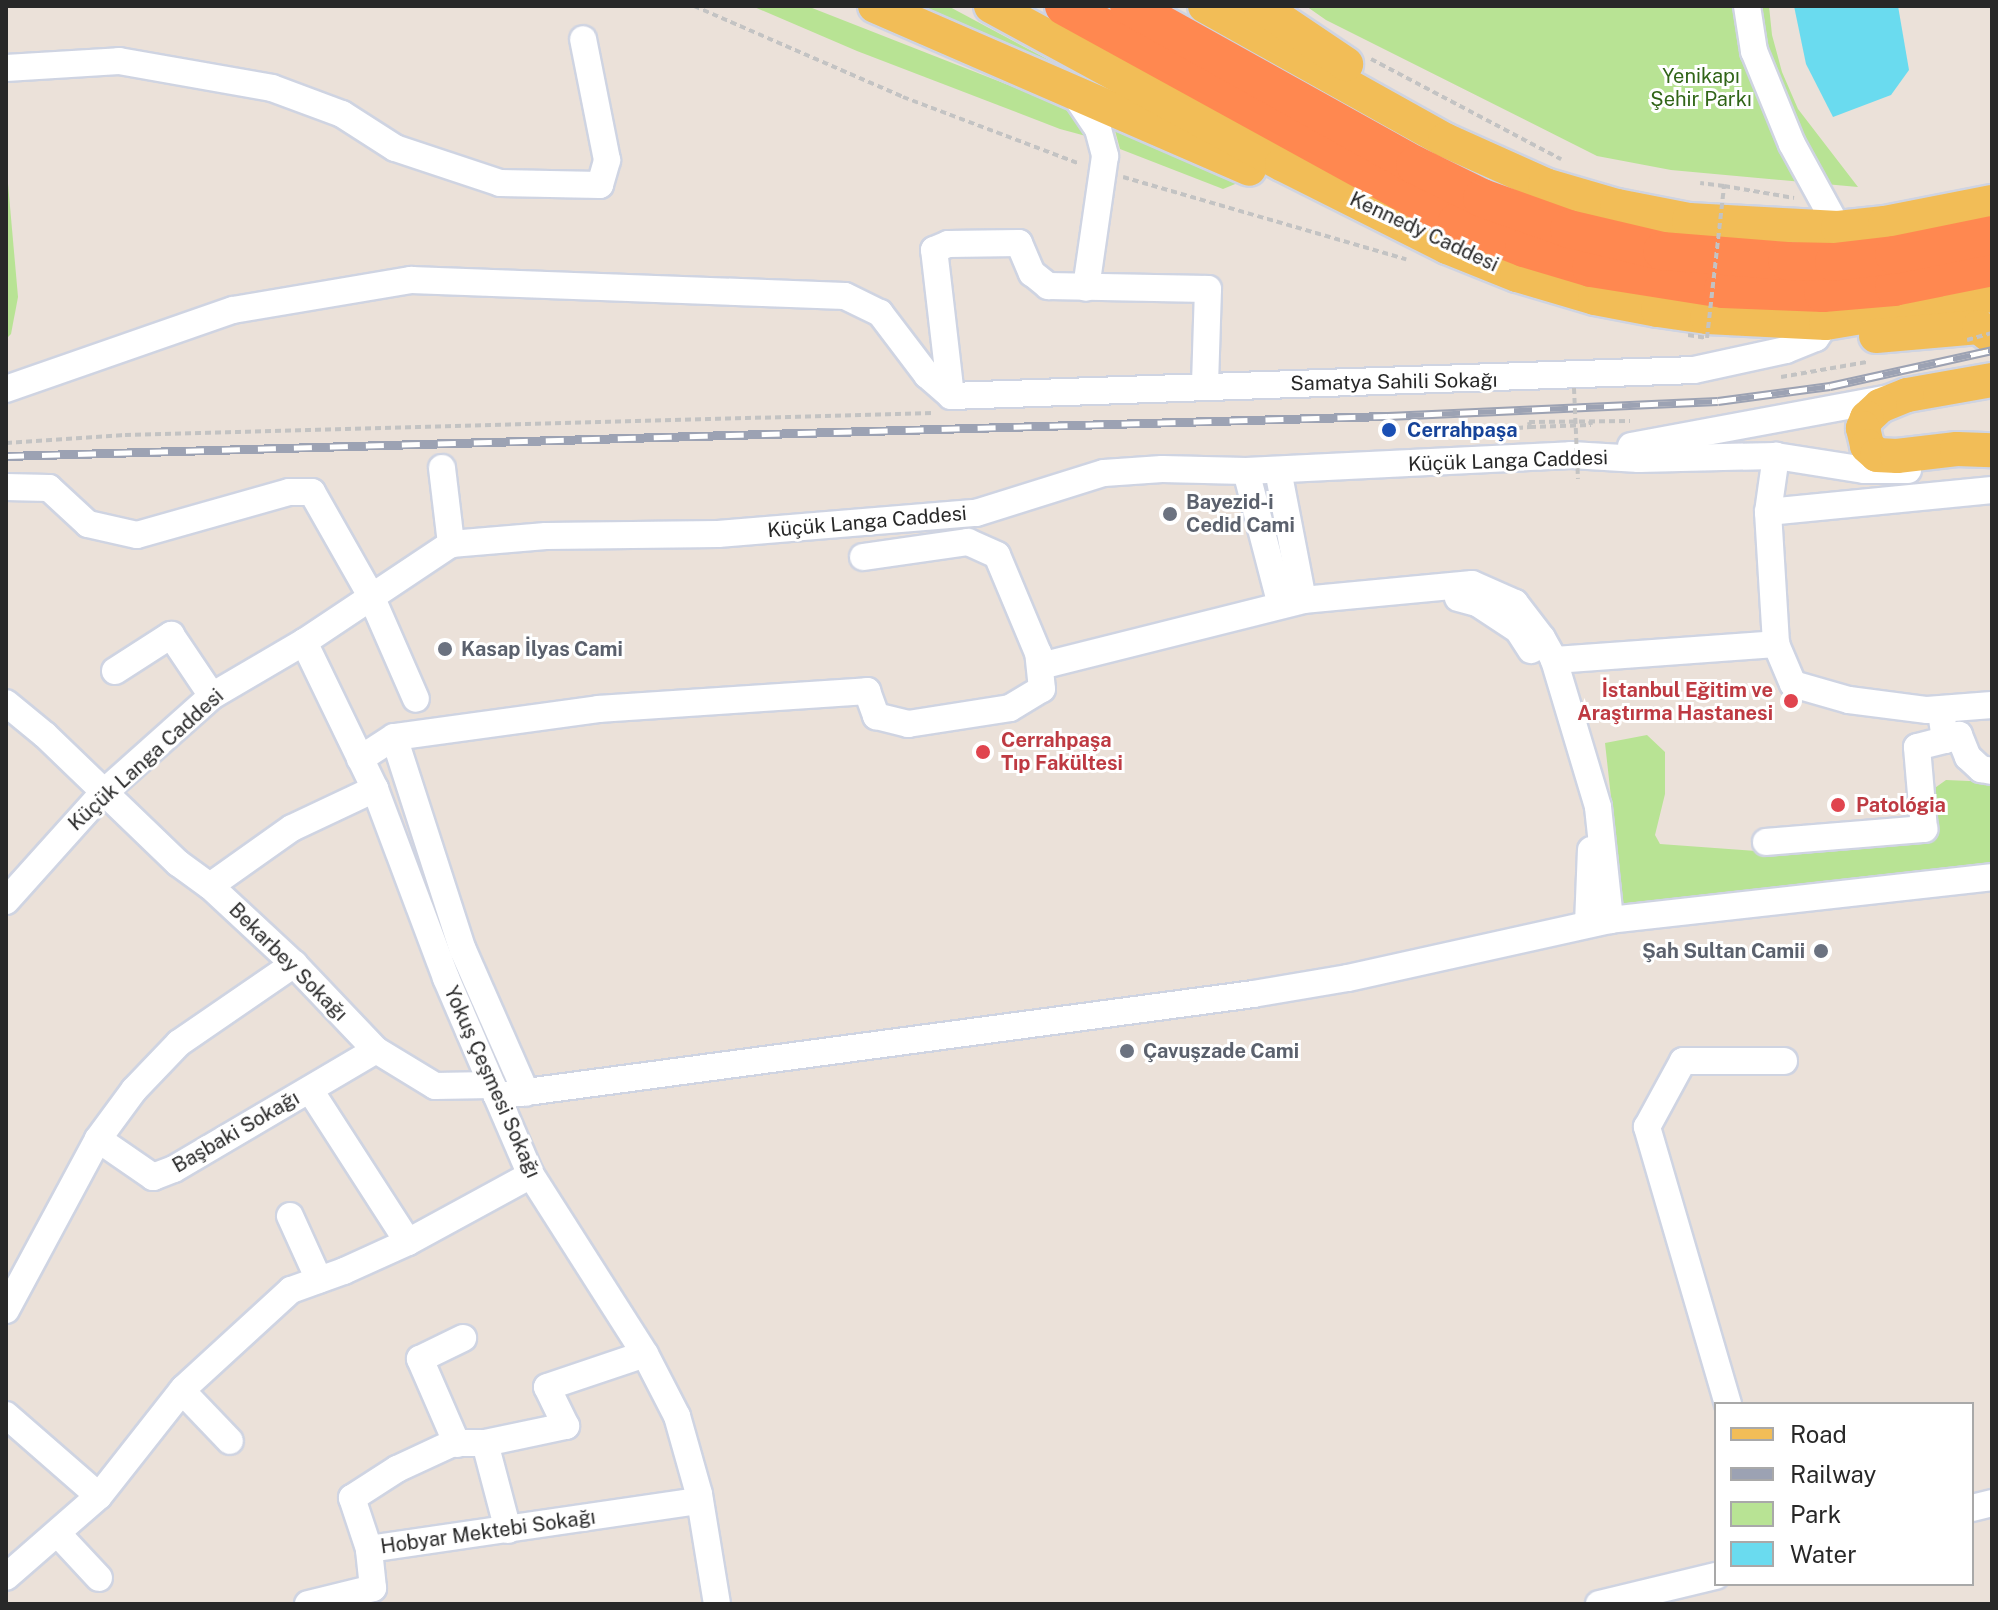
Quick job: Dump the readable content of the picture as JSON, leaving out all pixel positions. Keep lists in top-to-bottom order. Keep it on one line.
{"streets":{"main road":["Kennedy Caddesi"],"street":["Samatya Sahili Sokağı","Küçük Langa Caddesi","Bekarbey Sokağı","Yokuş Çeşmesi Sokağı","Başbaki Sokağı","Hobyar Mektebi Sokağı"]},"crossings":[["Kennedy Caddesi","Samatya Sahili Sokağı"],["Küçük Langa Caddesi","Bekarbey Sokağı"],["Küçük Langa Caddesi","Yokuş Çeşmesi Sokağı"],["Bekarbey Sokağı","Yokuş Çeşmesi Sokağı"],["Bekarbey Sokağı","Başbaki Sokağı"],["Yokuş Çeşmesi Sokağı","Hobyar Mektebi Sokağı"]],"parks":["Yenikapı Şehir Parkı"],"places":["Cerrahpaşa","Bayezid-i Cedid Cami","Kasap İlyas Cami","İstanbul Eğitim ve Araştırma Hastanesi","Cerrahpaşa Tıp Fakültesi","Patológia","Şah Sultan Camii","Çavuşzade Cami"],"legend":["Road","Railway","Park","Water"]}
